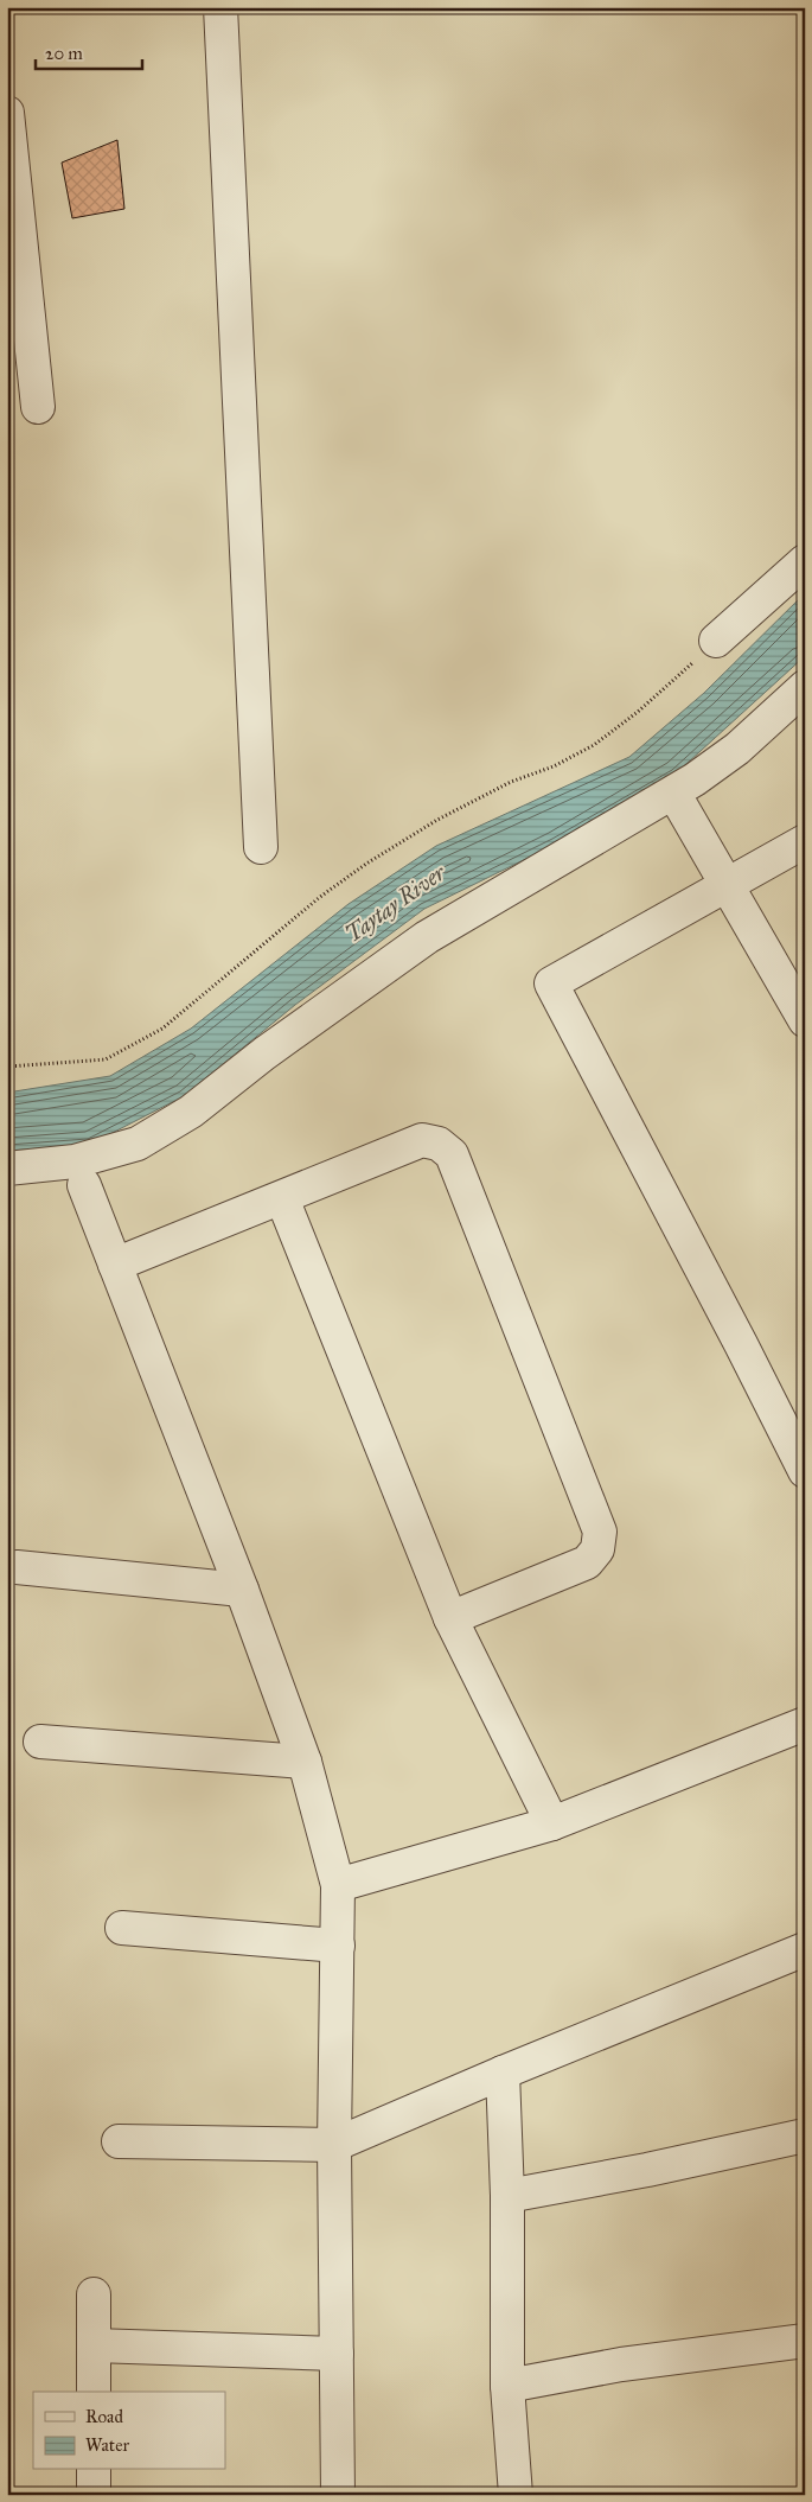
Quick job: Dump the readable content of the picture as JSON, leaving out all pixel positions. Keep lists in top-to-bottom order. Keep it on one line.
{"water":["Taytay River"],"legend":["Road","Water"],"scale_bar":"20 m"}
